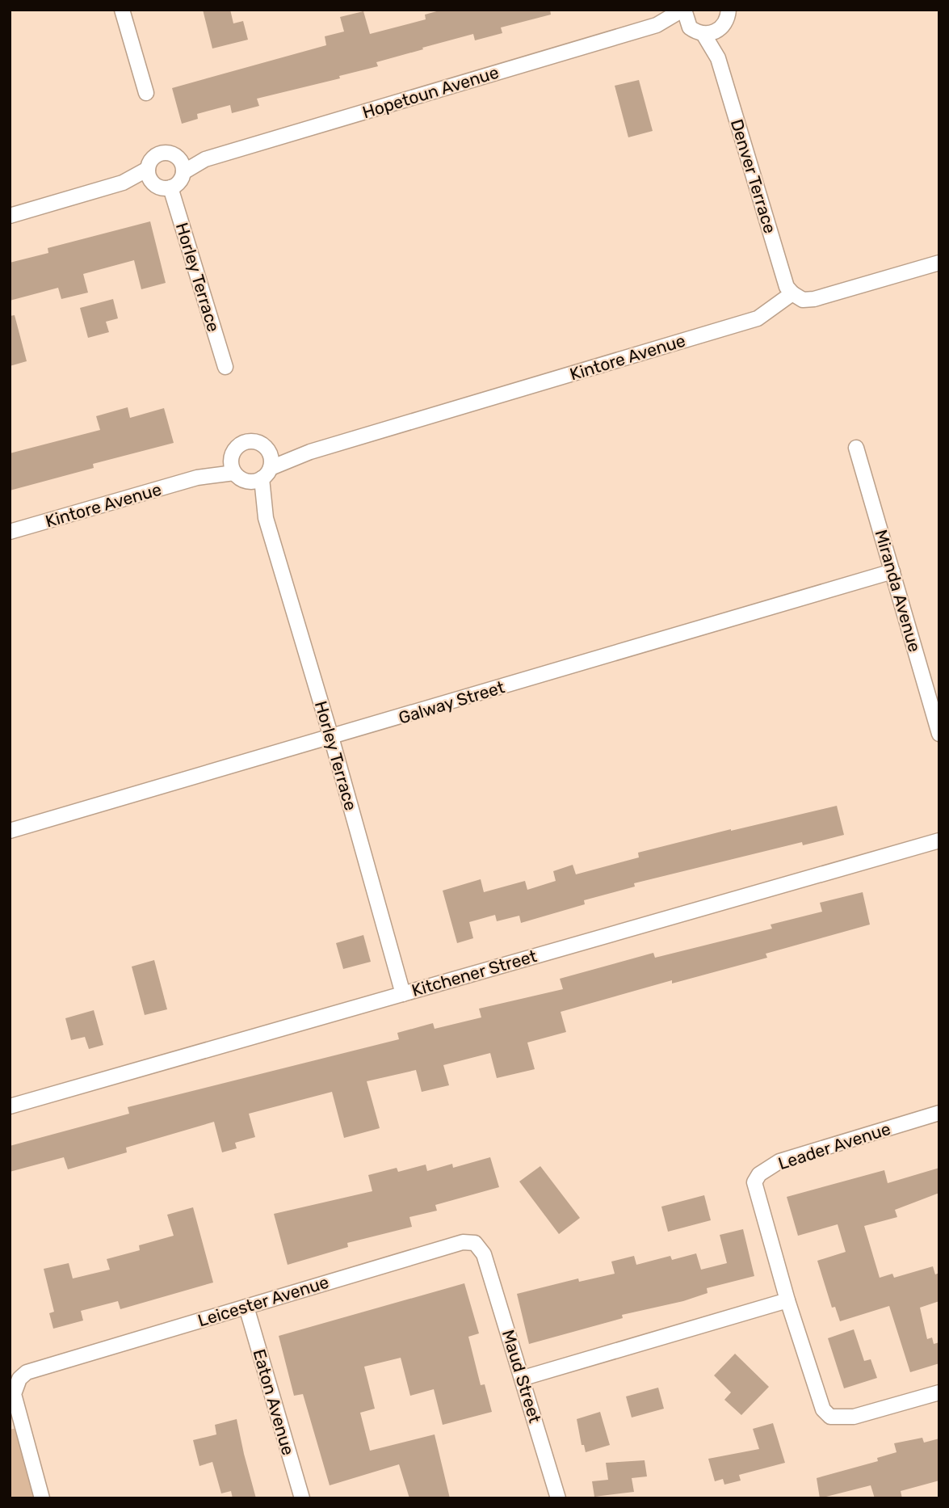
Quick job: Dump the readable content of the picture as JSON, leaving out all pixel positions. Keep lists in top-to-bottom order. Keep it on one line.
{"streets":{"street":["Hopetoun Avenue","Denver Terrace","Horley Terrace","Kintore Avenue","Miranda Avenue","Galway Street","Kitchener Street","Leader Avenue","Leicester Avenue","Maud Street","Eaton Avenue"]},"crossings":[["Hopetoun Avenue","Horley Terrace"],["Denver Terrace","Kintore Avenue"],["Horley Terrace","Kintore Avenue"],["Horley Terrace","Galway Street"],["Horley Terrace","Kitchener Street"],["Miranda Avenue","Galway Street"],["Leicester Avenue","Maud Street"],["Leicester Avenue","Eaton Avenue"]]}
